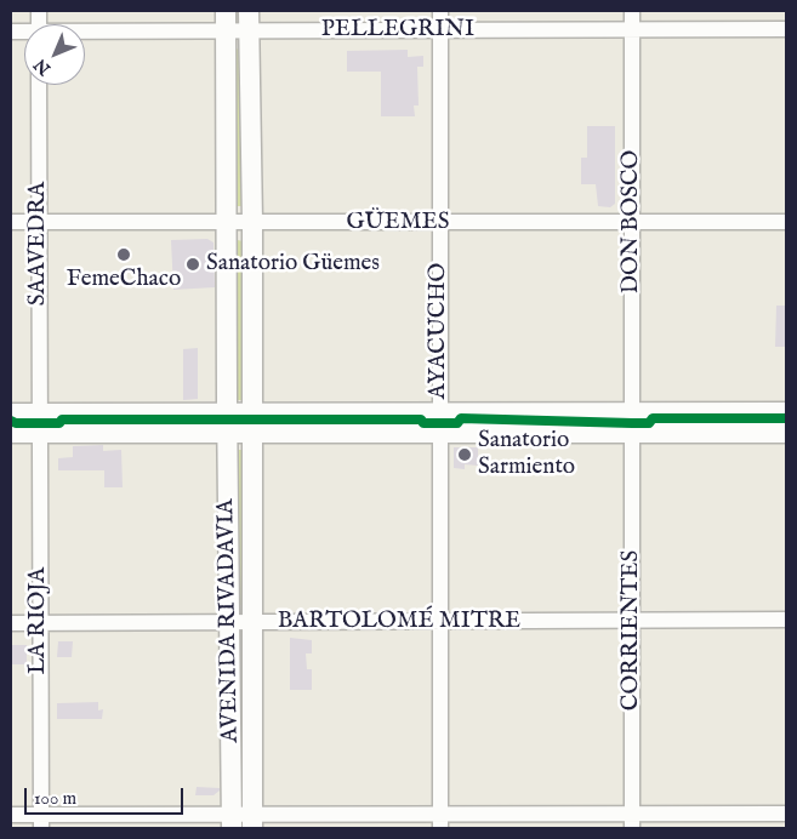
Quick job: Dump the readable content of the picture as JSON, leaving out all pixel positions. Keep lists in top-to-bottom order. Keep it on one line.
{"streets":{"main road":["AVENIDA RIVADAVIA"],"street":["PELLEGRINI","DON BOSCO","GÜEMES","SAAVEDRA","AYACUCHO","LA RIOJA","BARTOLOMÉ MITRE","CORRIENTES"]},"crossings":[["PELLEGRINI","DON BOSCO"],["PELLEGRINI","AYACUCHO"],["PELLEGRINI","AVENIDA RIVADAVIA"],["DON BOSCO","GÜEMES"],["DON BOSCO","CORRIENTES"],["GÜEMES","SAAVEDRA"],["GÜEMES","AYACUCHO"],["GÜEMES","AVENIDA RIVADAVIA"],["SAAVEDRA","LA RIOJA"],["AYACUCHO","BARTOLOMÉ MITRE"],["LA RIOJA","BARTOLOMÉ MITRE"],["AVENIDA RIVADAVIA","BARTOLOMÉ MITRE"],["BARTOLOMÉ MITRE","CORRIENTES"]],"places":["FemeChaco","Sanatorio Güemes","Sanatorio Sarmiento"],"scale_bar":"100 m","north":"bottom left"}
